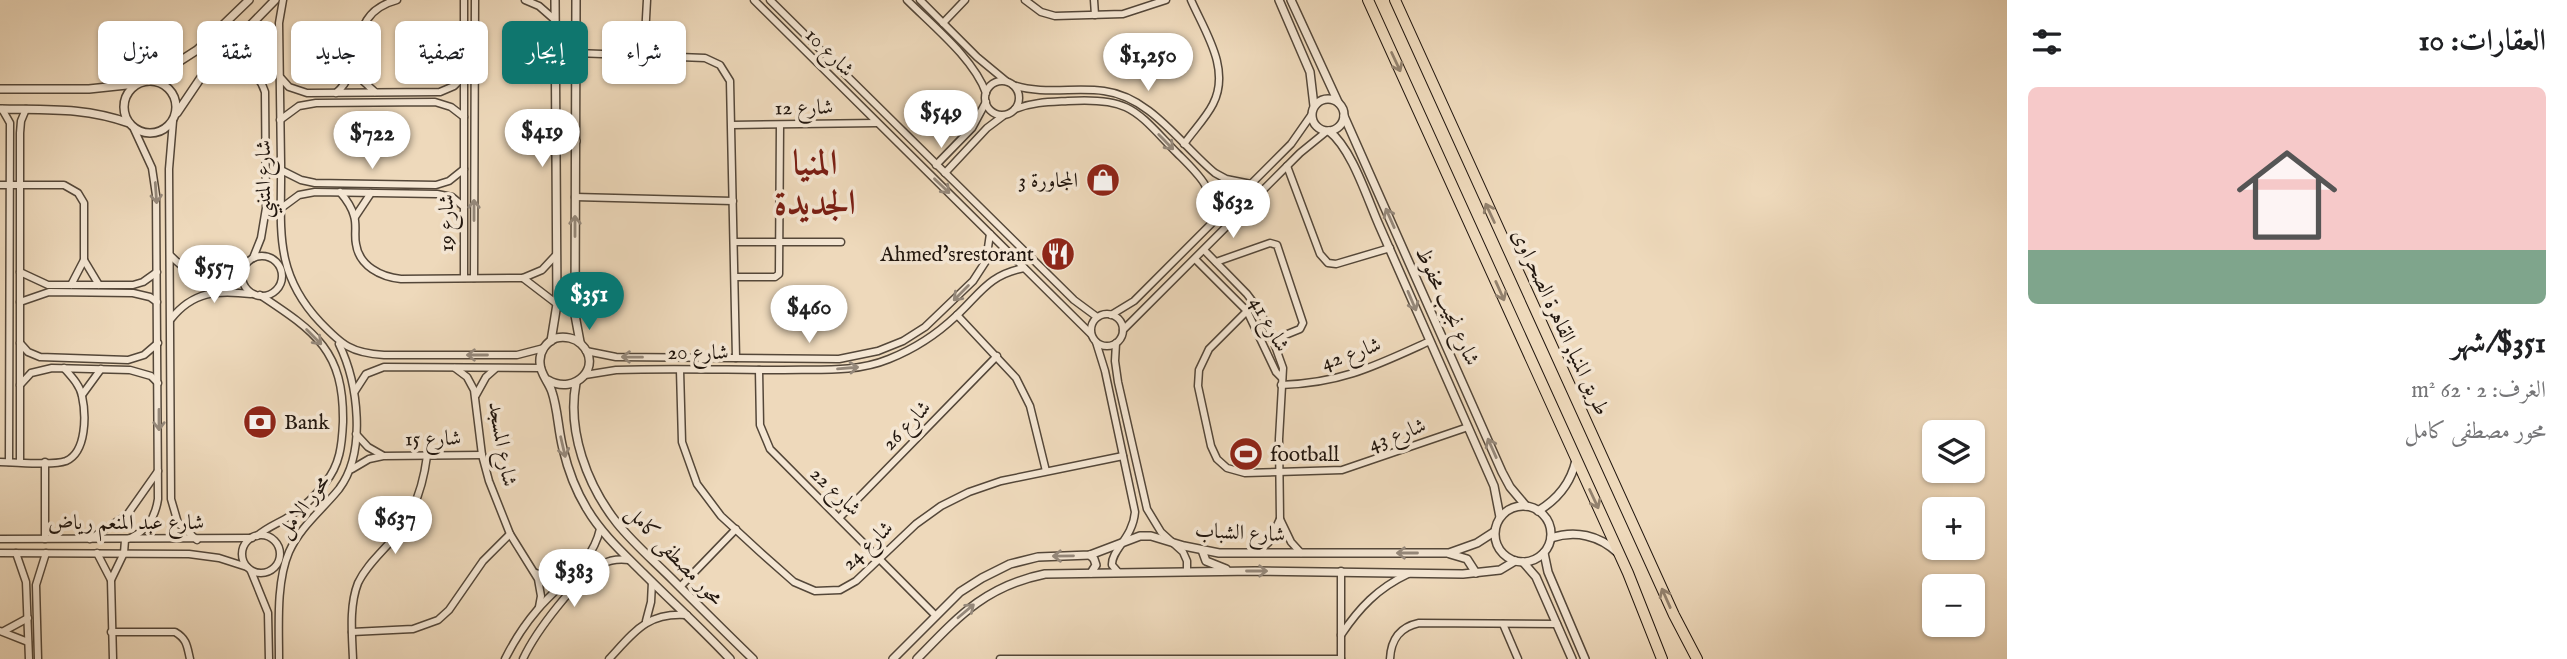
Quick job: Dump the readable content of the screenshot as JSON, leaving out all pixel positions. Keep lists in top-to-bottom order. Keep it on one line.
{"streets":{"highway":["طريق المنيا, القاهرة الصحراوى"],"street":["شارع 10","شارع 12","شارع المتنبي","شارع 19","شارع نجيب محفوظ","شارع 41","شارع 20","شارع 42","شارع 26","شارع 43","شارع 15","شارع المسجد","شارع 22","محور الامل","شارع عبد المنعم رياض","شارع الشباب","شارع 24","محور مصطفى كامل"]},"crossings":[["شارع 10","شارع 12"],["شارع 10","شارع 20"],["شارع المتنبي","شارع 20"],["شارع المتنبي","محور الامل"],["شارع المتنبي","محور مصطفى كامل"],["شارع نجيب محفوظ","شارع 42"],["شارع نجيب محفوظ","شارع 43"],["شارع نجيب محفوظ","شارع الشباب"],["شارع 41","شارع 42"],["شارع 41","شارع 43"],["شارع 41","شارع الشباب"],["شارع 20","شارع 22"],["شارع 20","شارع 24"],["شارع 20","محور مصطفى كامل"],["شارع 26","شارع 22"],["شارع 15","شارع المسجد"],["شارع 15","محور الامل"],["شارع المسجد","محور الامل"],["شارع 22","شارع الشباب"],["شارع 22","شارع 24"]],"districts":["المنيا الجديدة"],"places":{"shop":["المجاورة 3"],"restaurant":["Ahmed'srestorant"],"bank":["Bank"],"sports":["football"]},"page":{"heading":"العقارات: 10","chip":["شراء","إيجار","تصفية","جديد","شقة","منزل"],"price":["$1,250","$549","$419","$722","$632","$557","$351","$460","$637","$383"],"list":[{"name":"$351/شهر","note":"الغرف: 2 · 62 m² · محور مصطفى كامل"}],"map_buttons":["+","−"]}}
